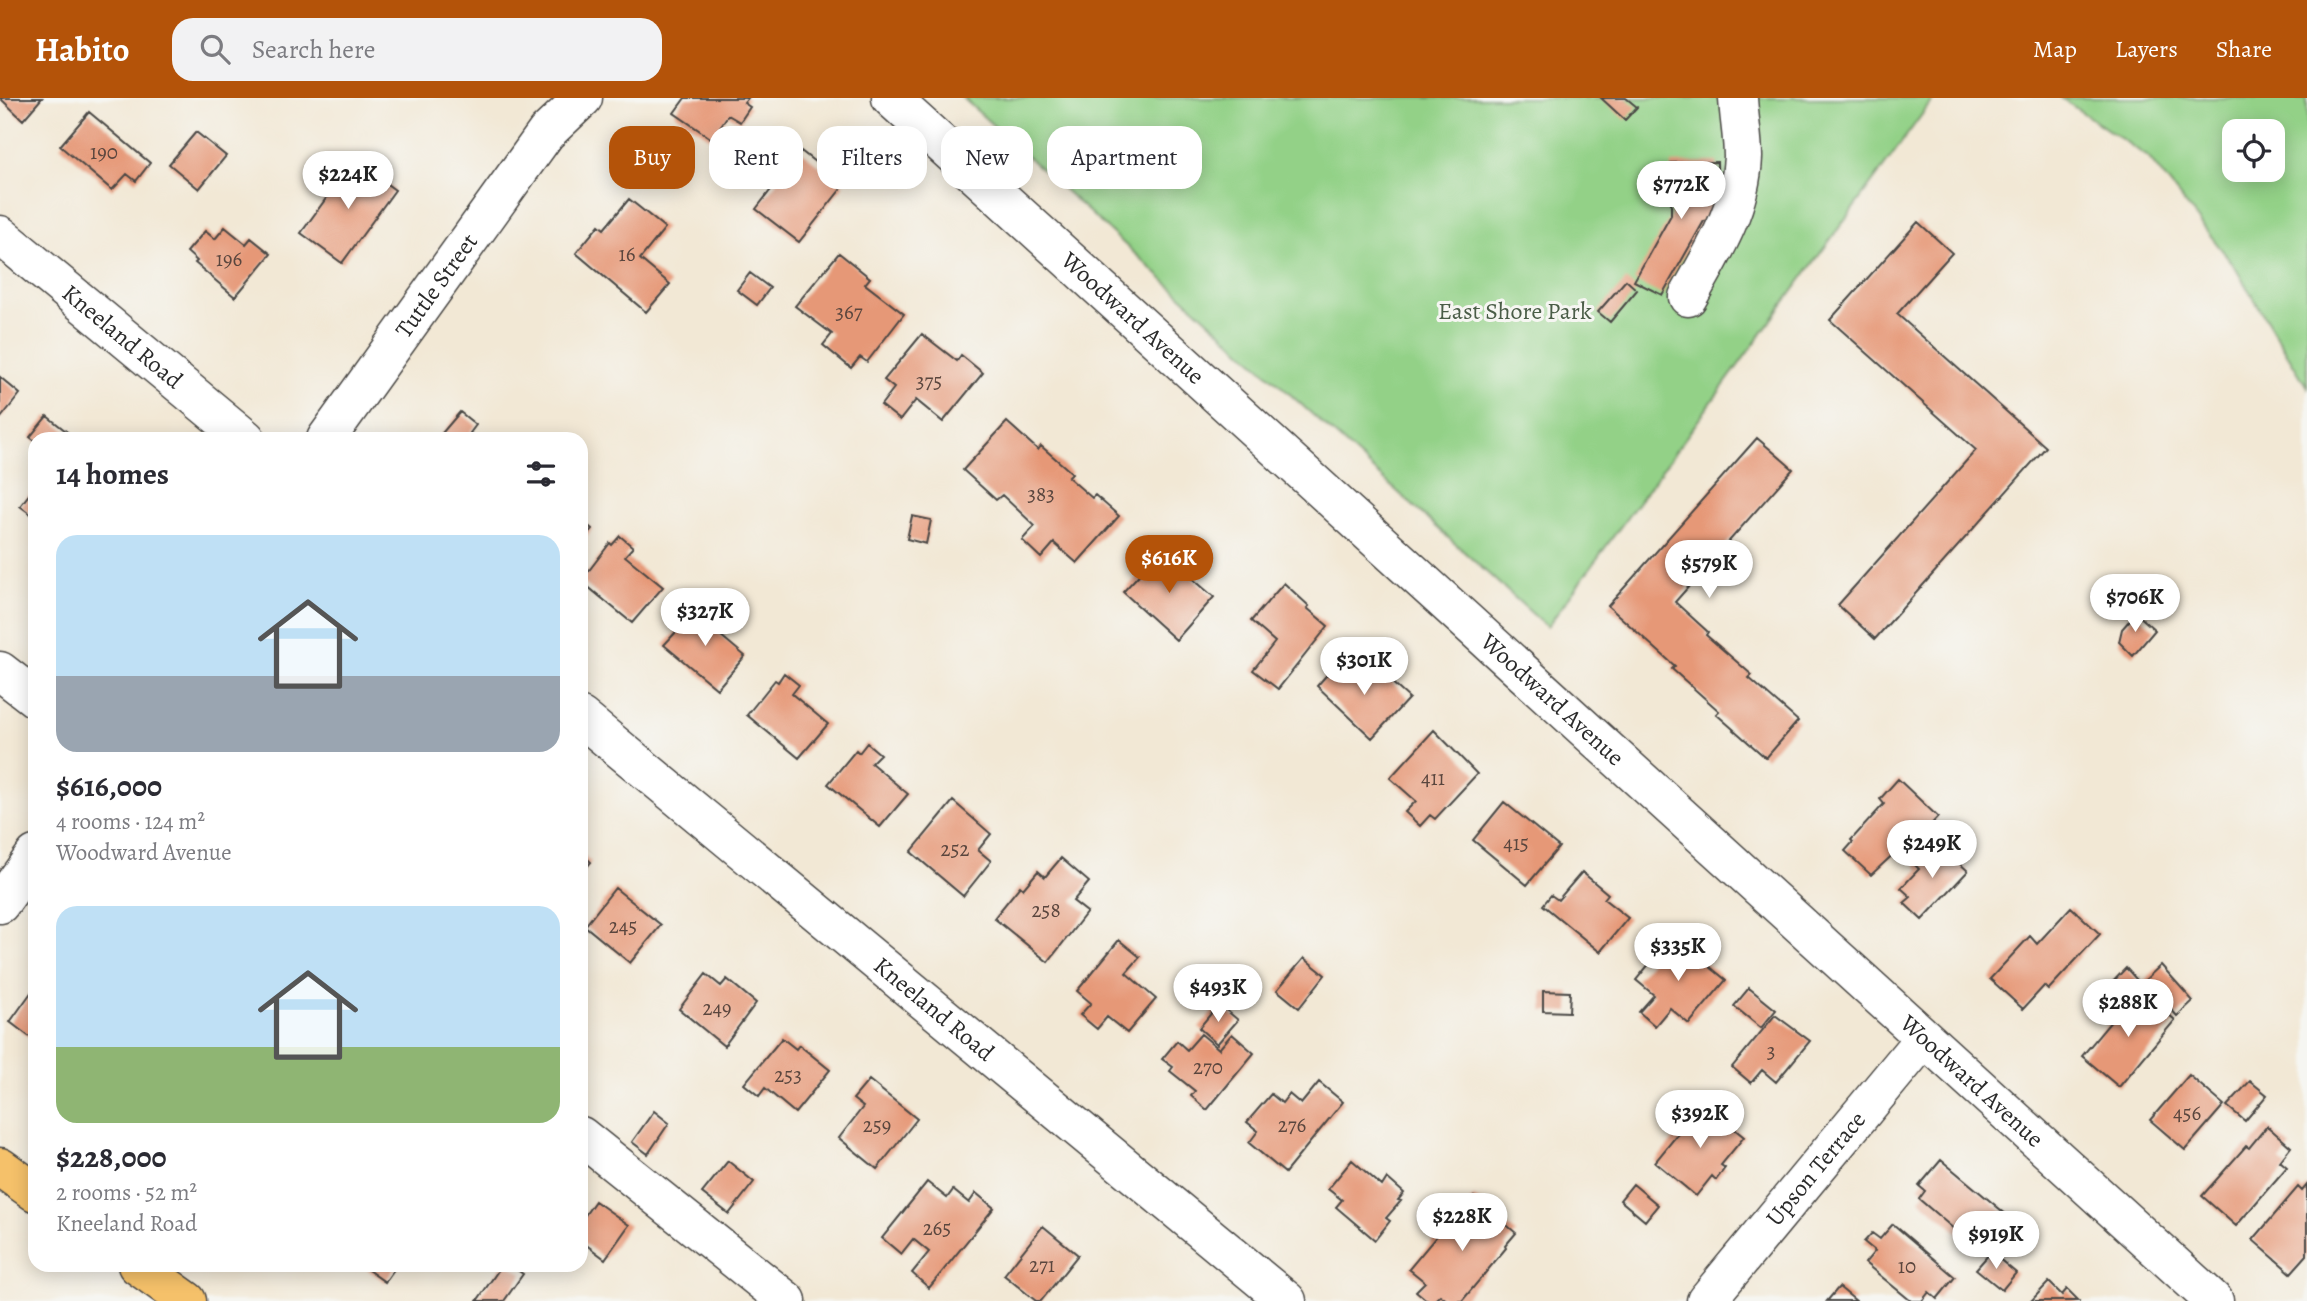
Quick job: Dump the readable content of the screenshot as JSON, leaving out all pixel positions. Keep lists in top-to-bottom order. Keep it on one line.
{"streets":{"street":["Tuttle Street","Woodward Avenue","Kneeland Road","Upson Terrace"]},"crossings":[["Woodward Avenue","Upson Terrace"]],"parks":["East Shore Park"],"house_numbers":["190","16","196","367","375","383","411","415","252","258","245","249","3","270","253","456","259","276","265","271","10"],"page":{"header":"Habito","search":"Search here","nav":["Map","Layers","Share"],"chip":["Buy","Rent","Filters","New","Apartment"],"price":["$224K","$772K","$616K","$579K","$706K","$327K","$301K","$249K","$335K","$493K","$288K","$392K","$228K","$919K"],"heading":"14 homes","list":[{"name":"$616,000","note":"4 rooms · 124 m² · Woodward Avenue"},{"name":"$228,000","note":"2 rooms · 52 m² · Kneeland Road"}]}}
